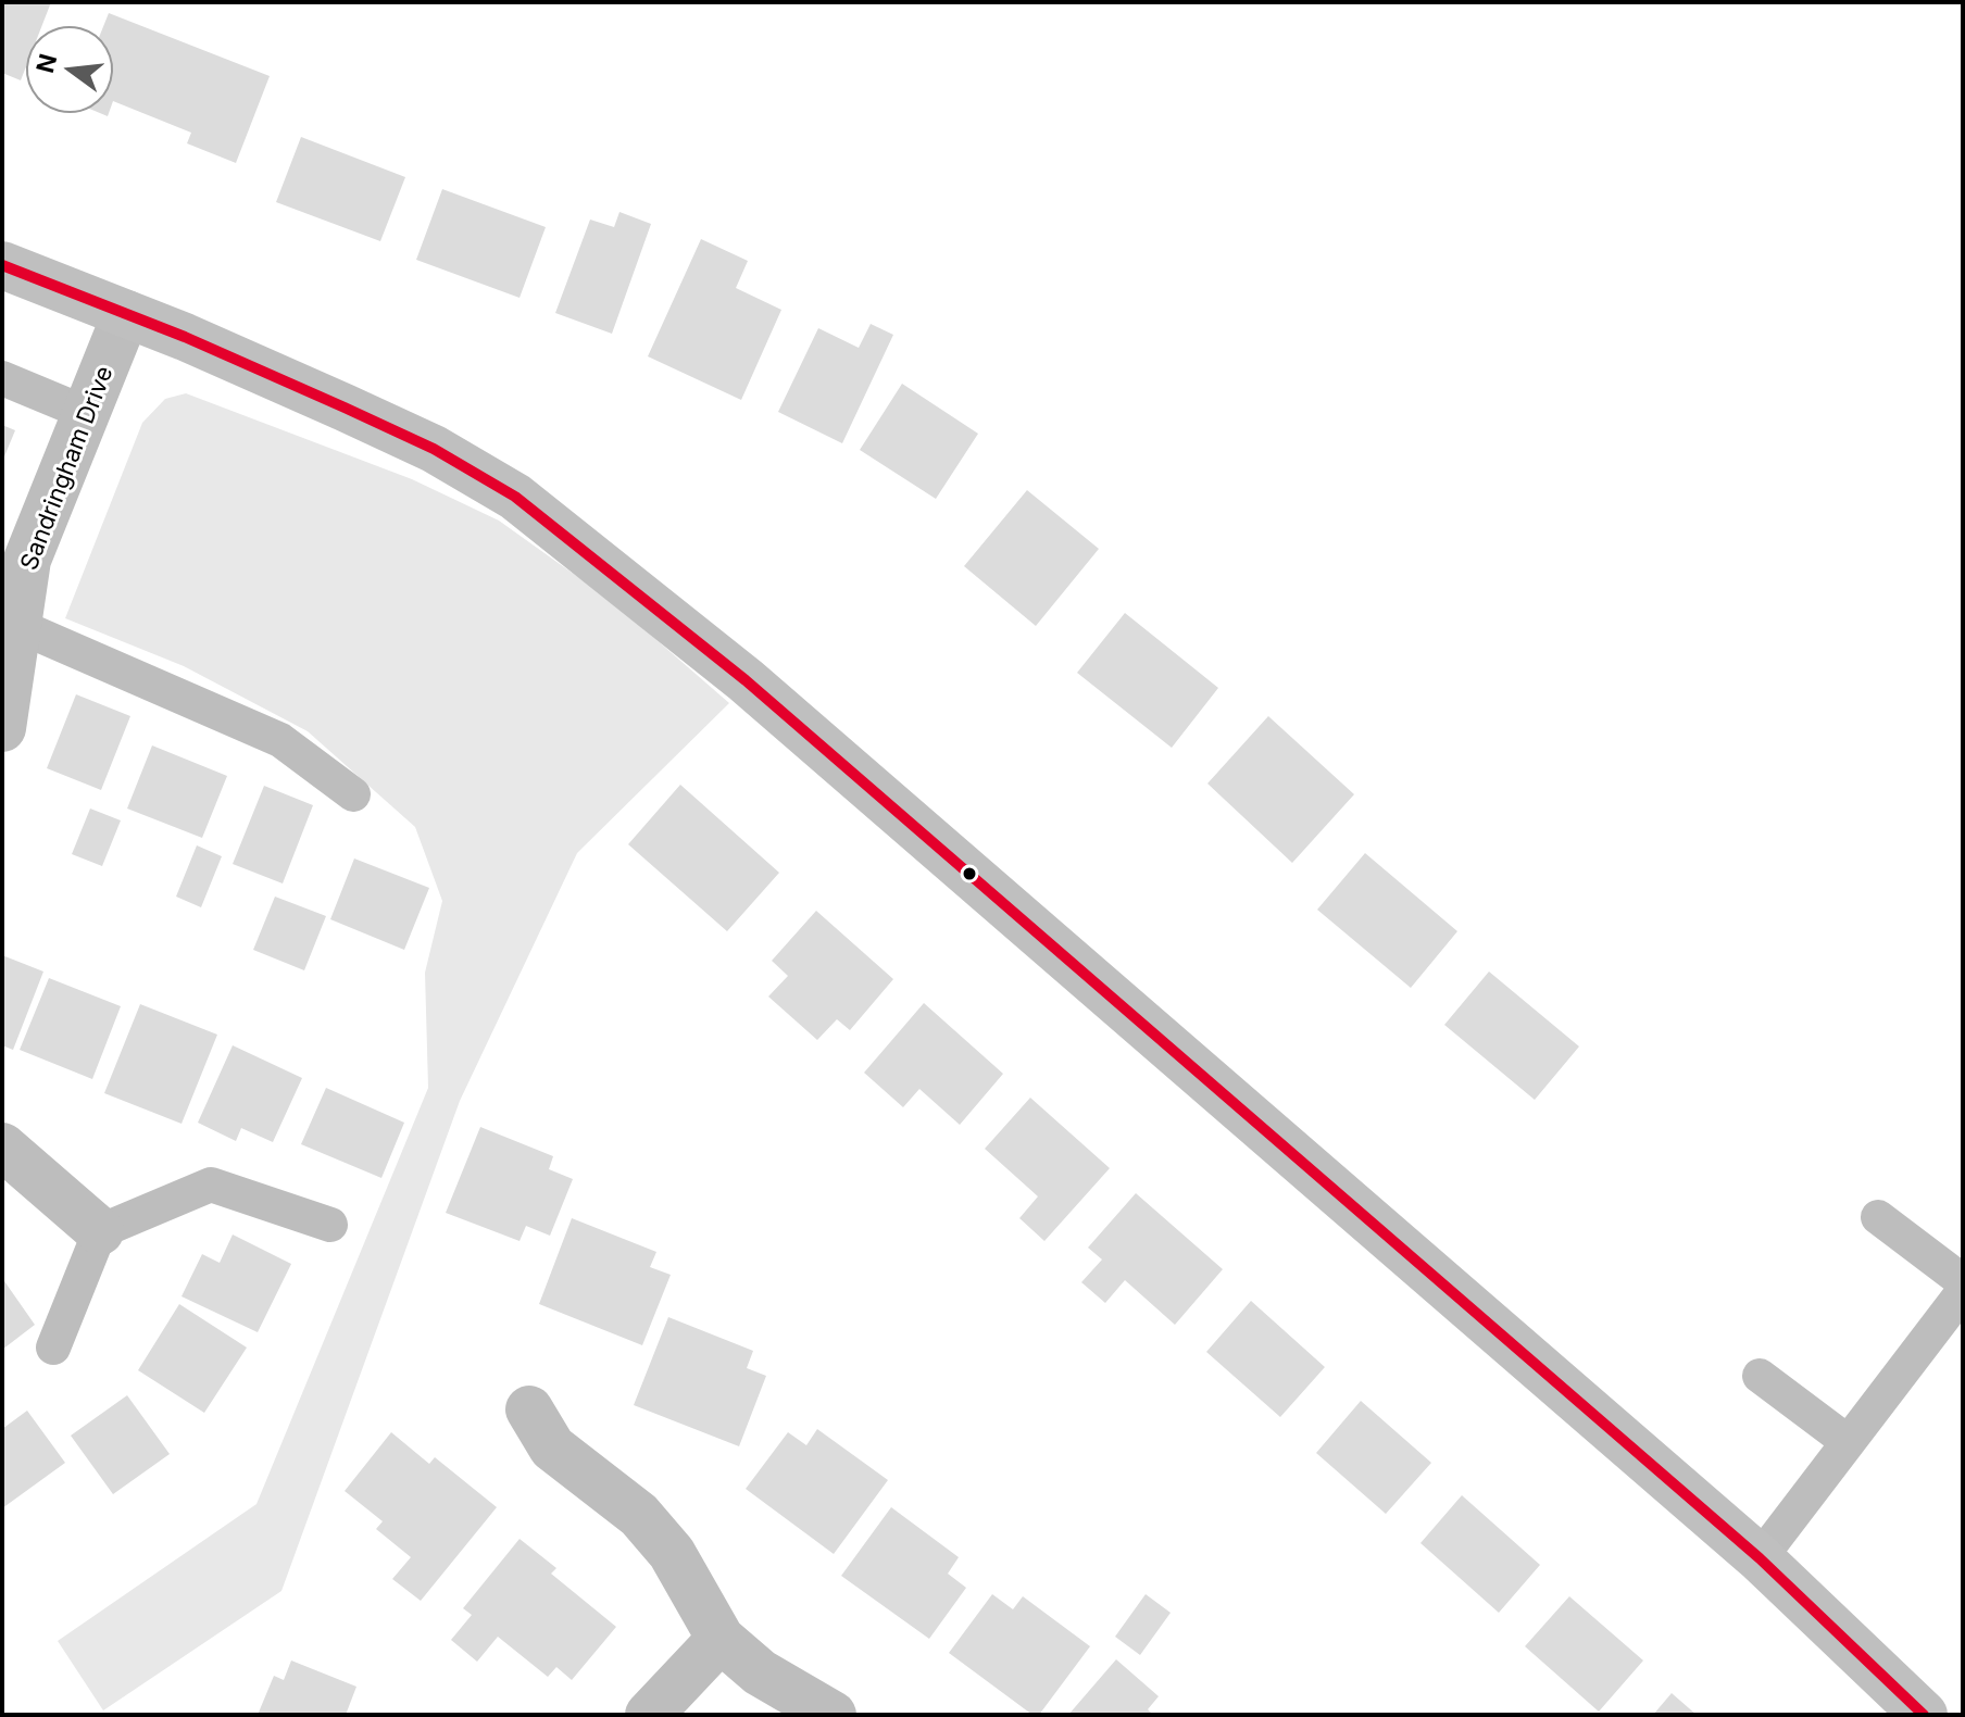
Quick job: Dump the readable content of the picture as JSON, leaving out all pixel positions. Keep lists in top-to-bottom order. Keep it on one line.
{"streets":{"street":["Sandringham Drive"]},"north":"left"}
